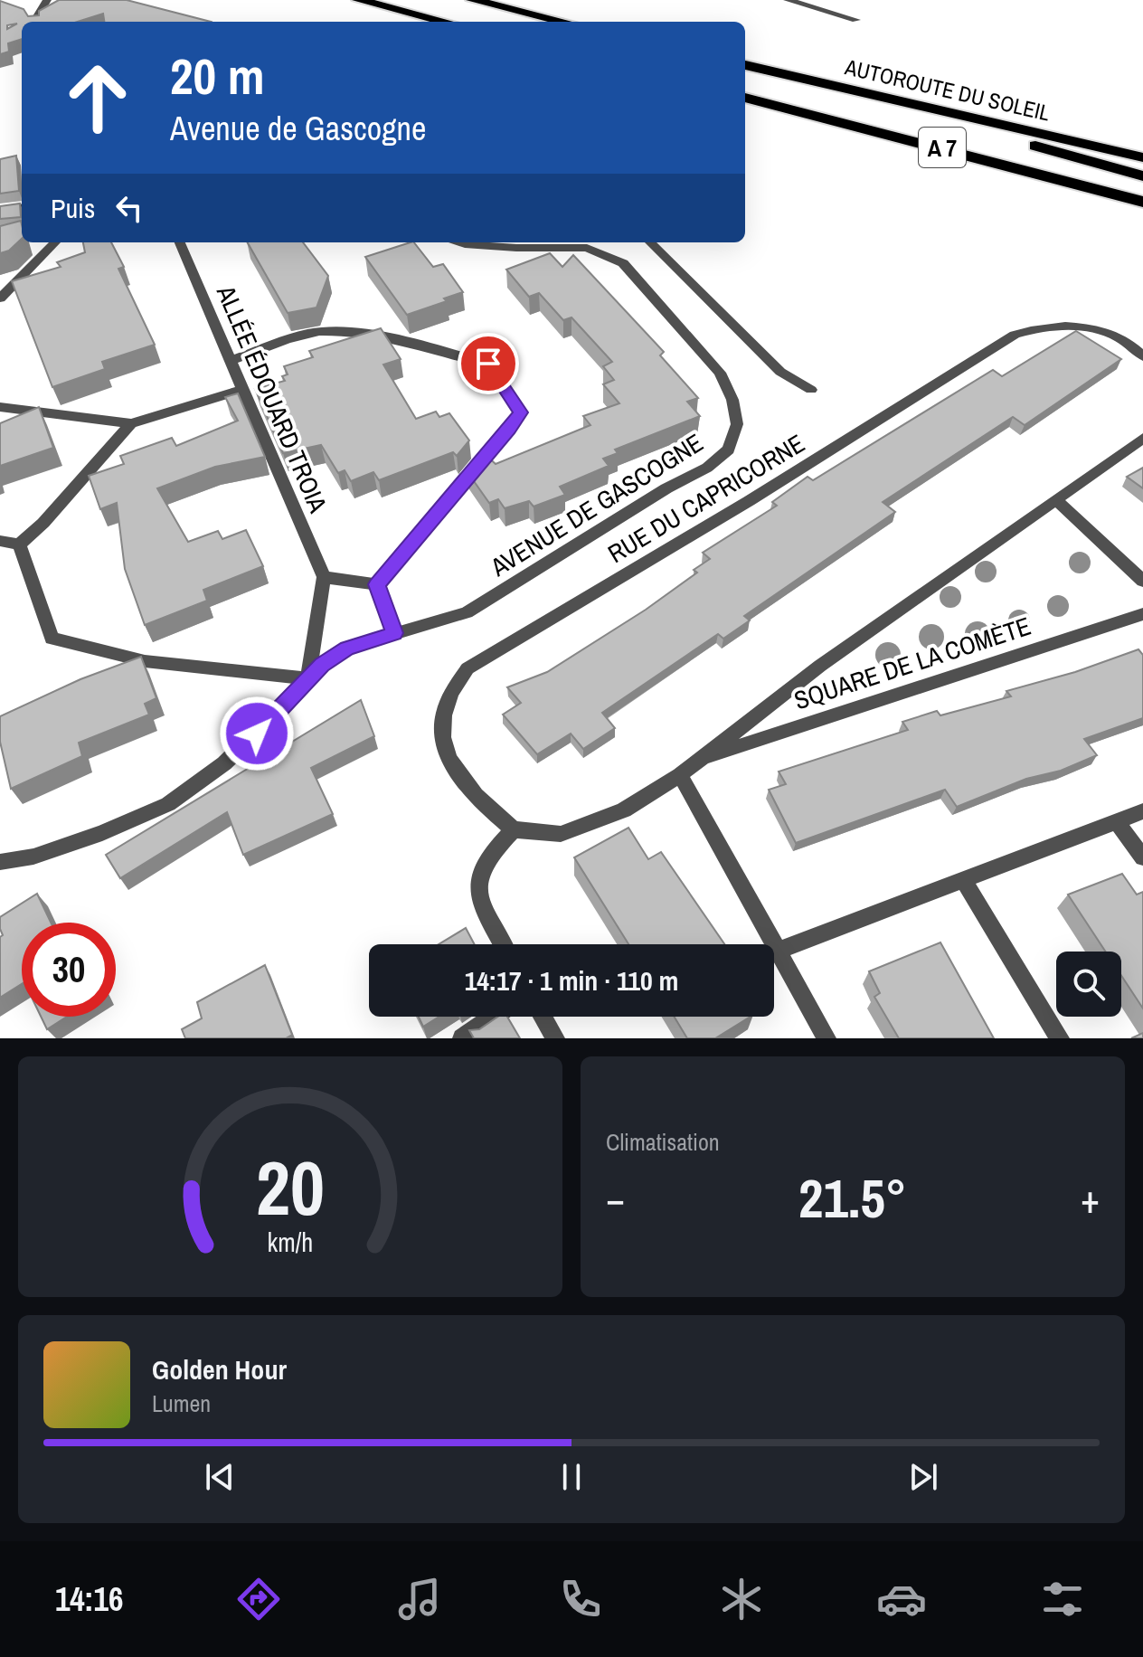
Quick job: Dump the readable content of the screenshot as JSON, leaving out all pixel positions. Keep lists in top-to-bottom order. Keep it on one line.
{"streets":{"highway":["AUTOROUTE DU SOLEIL","A 7"],"street":["ALLÉE ÉDOUARD TROIA","RUE DU CAPRICORNE","AVENUE DE GASCOGNE","SQUARE DE LA COMÈTE"]},"crossings":[["RUE DU CAPRICORNE","SQUARE DE LA COMÈTE"]],"page":{"turn":["20 m","Avenue de Gascogne"],"then":"Puis","limit":"30","trip":"14:17 · 1 min · 110 m","tile":"Climatisation","heat":["−","21.5°","+"],"song":["Golden Hour","Lumen"],"tabs":"14:16","gauge":["20","km/h"]}}
